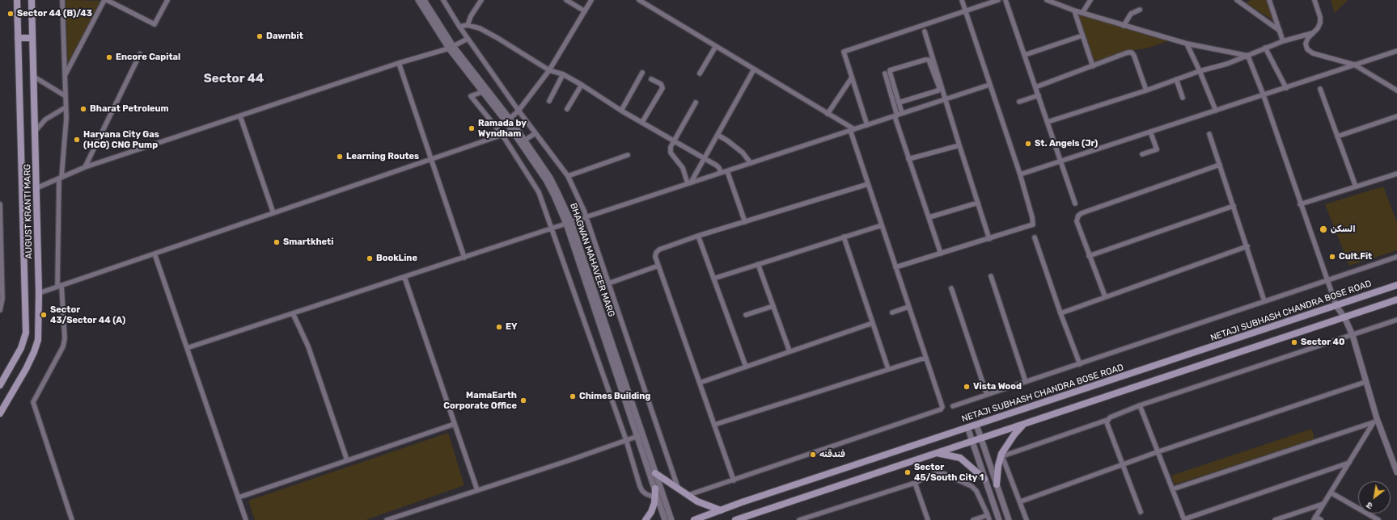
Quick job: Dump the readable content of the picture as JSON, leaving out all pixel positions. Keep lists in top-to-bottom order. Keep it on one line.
{"streets":{"main road":["AUGUST KRANTI MARG","NETAJI SUBHASH CHANDRA BOSE ROAD"],"street":["BHAGWAN MAHAVEER MARG"]},"districts":["Sector 44"],"places":["Sector 44 (B)/43","Dawnbit","Encore Capital","Bharat Petroleum","Ramada by Wyndham","Haryana City Gas (HCG) CNG Pump","St. Angels (Jr)","Learning Routes","السكن","Smartkheti","Cult.Fit","BookLine","Sector 43/Sector 44 (A)","EY","Sector 40","Vista Wood","Chimes Building","MamaEarth Corporate Office","فندقنه","Sector 45/South City 1"],"north":"bottom left"}
